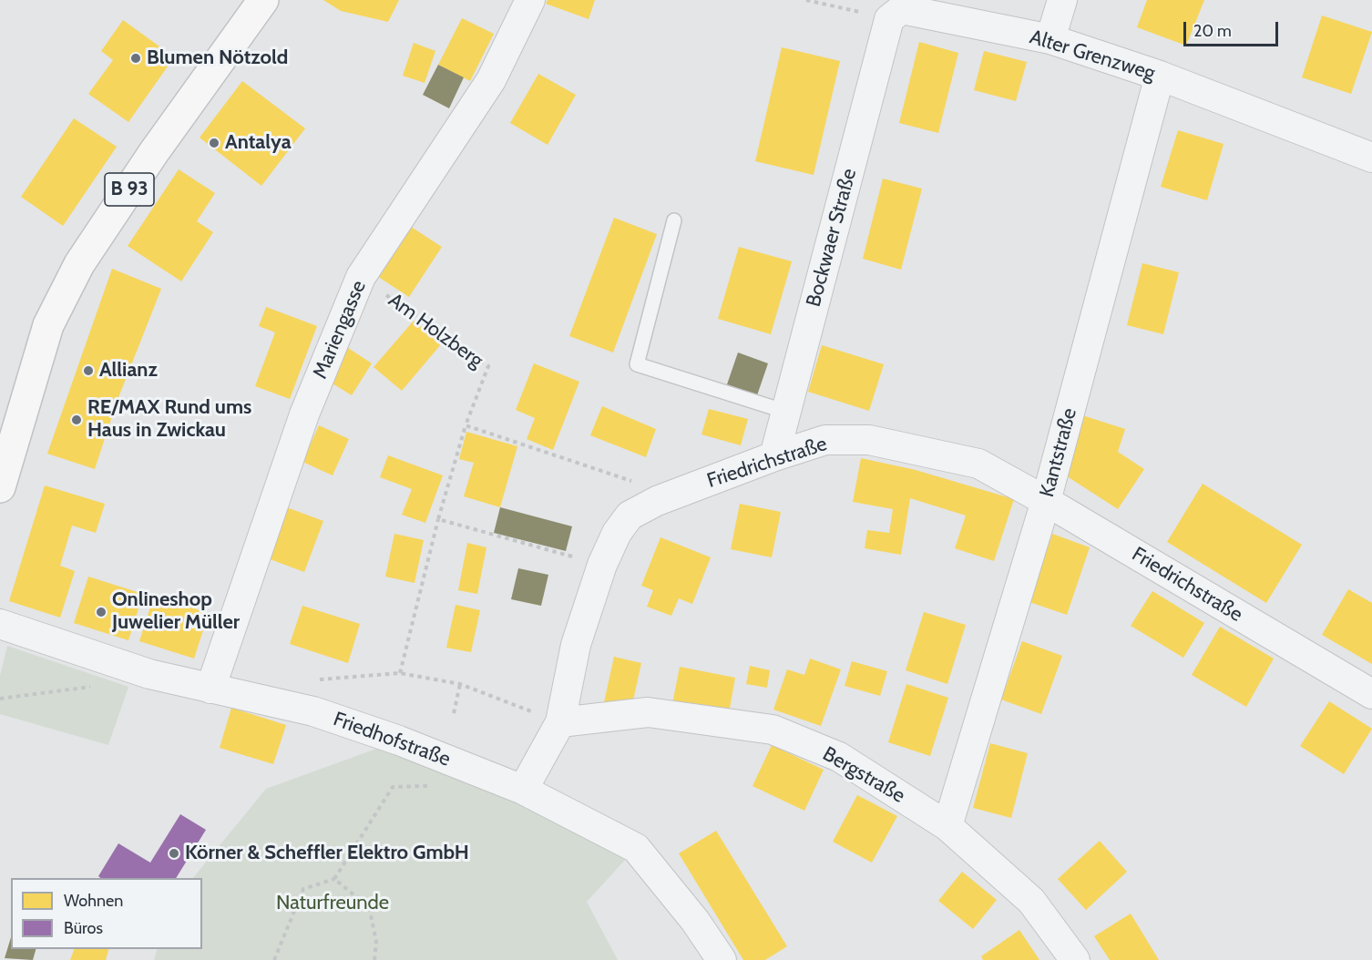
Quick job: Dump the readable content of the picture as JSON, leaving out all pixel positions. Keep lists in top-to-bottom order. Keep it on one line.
{"streets":{"main road":["B 93"],"street":["Alter Grenzweg","Bockwaer Straße","Mariengasse","Kantstraße","Friedrichstraße","Friedhofstraße","Bergstraße"],"path":["Am Holzberg"]},"crossings":[["Alter Grenzweg","Bockwaer Straße"],["Alter Grenzweg","Kantstraße"],["Bockwaer Straße","Friedrichstraße"],["Mariengasse","Am Holzberg"],["Mariengasse","Friedhofstraße"],["Kantstraße","Friedrichstraße"],["Kantstraße","Bergstraße"],["Friedrichstraße","Friedhofstraße"],["Friedrichstraße","Bergstraße"]],"parks":["Naturfreunde"],"places":["Blumen Nötzold","Antalya","Allianz","RE/MAX Rund ums Haus in Zwickau","Onlineshop Juwelier Müller","Körner & Scheffler Elektro GmbH"],"legend":["Wohnen","Büros"],"scale_bar":"20 m"}
